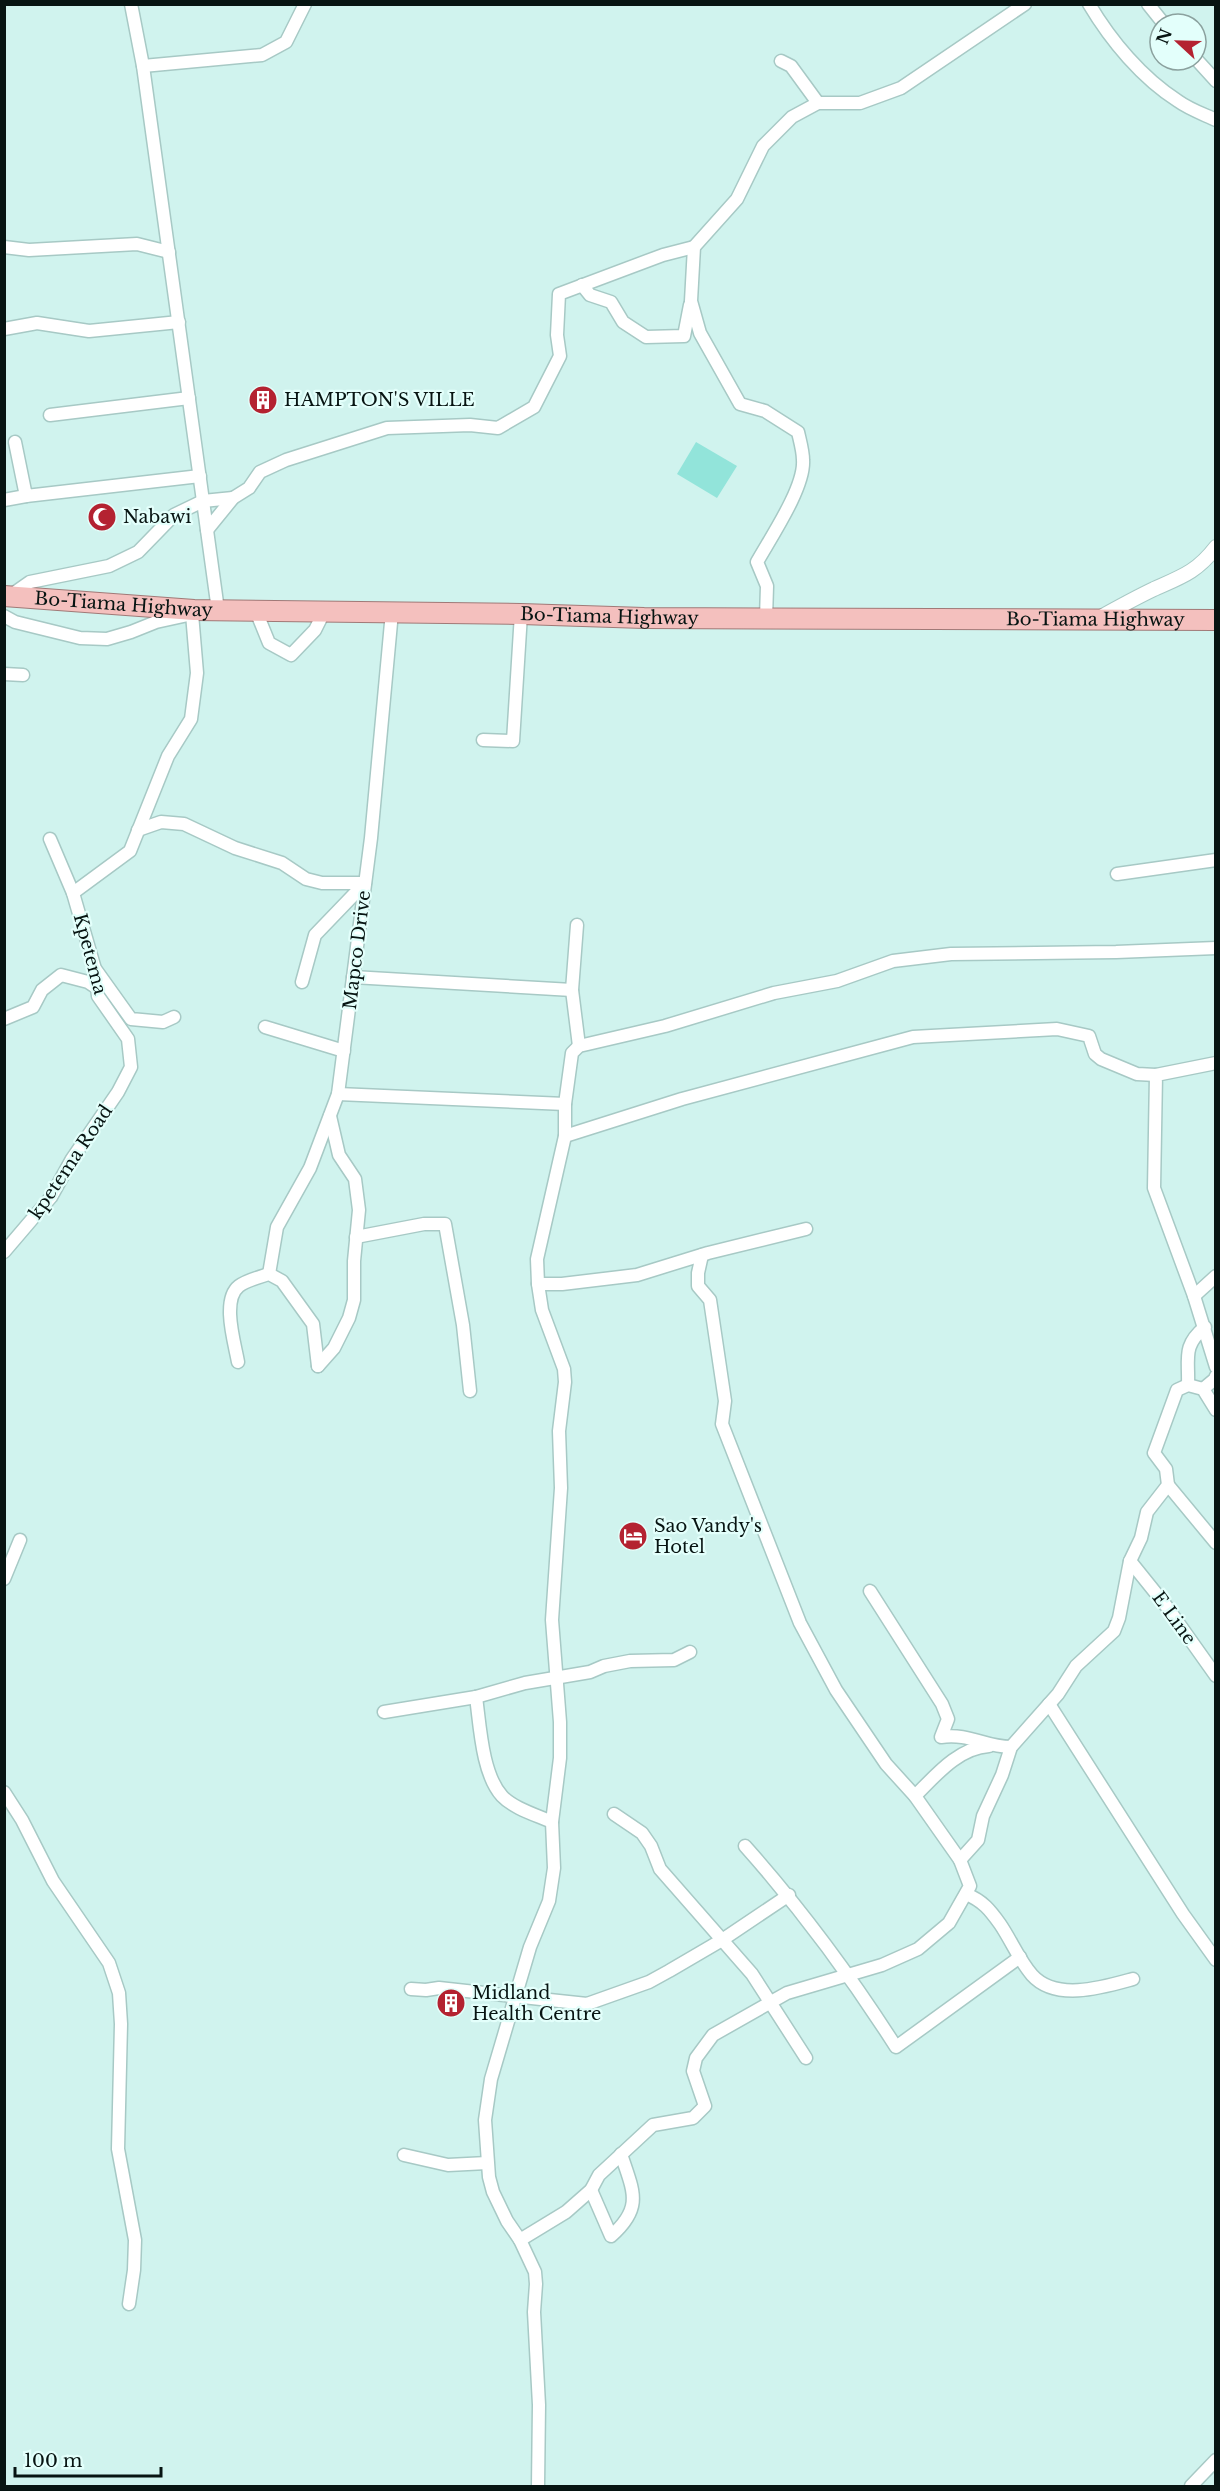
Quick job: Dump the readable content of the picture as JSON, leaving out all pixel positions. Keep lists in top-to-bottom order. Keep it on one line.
{"streets":{"highway":["Bo-Tiama Highway"],"street":["Mapco Drive","Kpetema","kpetema Road","E Line"]},"crossings":[["Bo-Tiama Highway","Mapco Drive"],["Kpetema","kpetema Road"]],"places":{"building":["HAMPTON'S VILLE","Midland Health Centre"],"mosque":["Nabawi"],"hotel":["Sao Vandy's Hotel"]},"scale_bar":"100 m","north":"left"}
